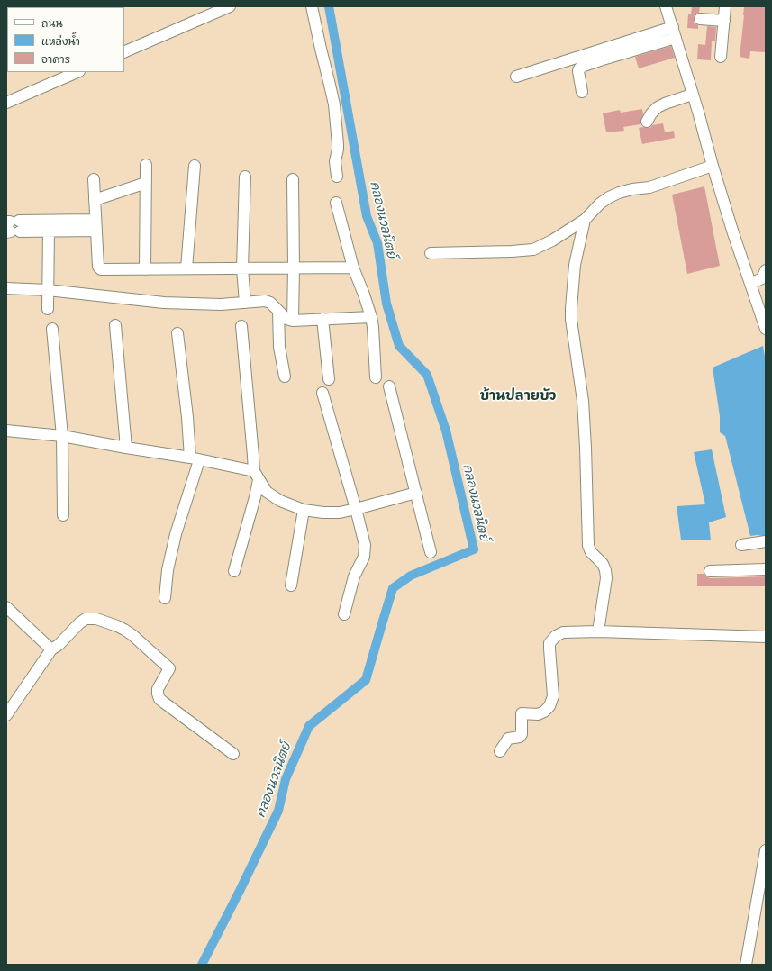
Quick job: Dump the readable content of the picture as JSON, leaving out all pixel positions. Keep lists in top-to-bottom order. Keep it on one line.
{"districts":["บ้านปลายบัว"],"water":["คลองนวลนิตย์"],"legend":["ถนน","แหล่งน้ำ","อาคาร"]}
